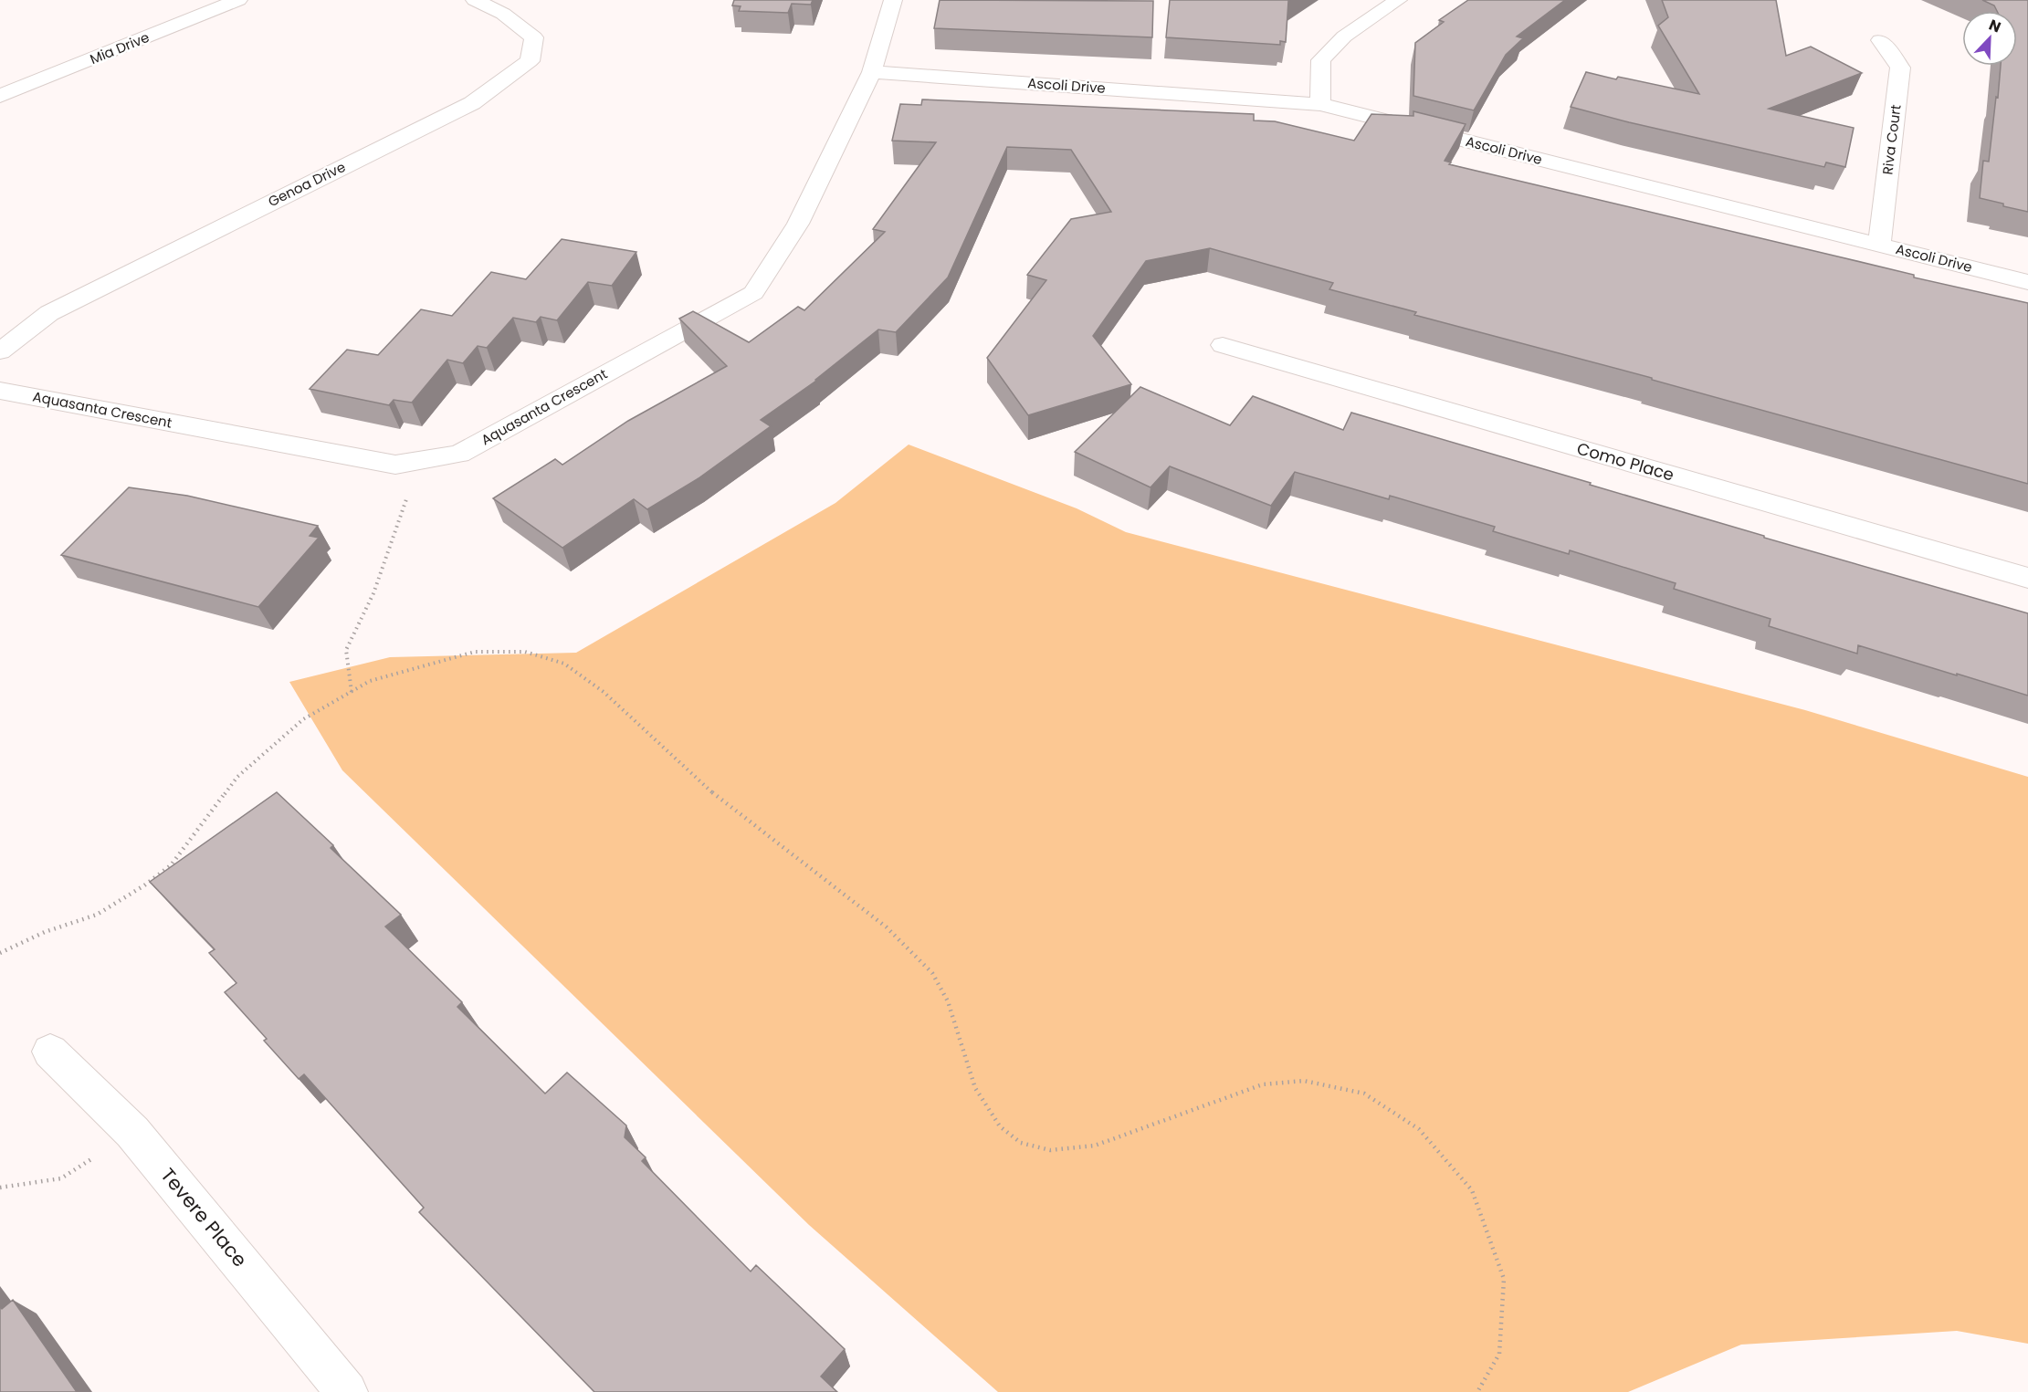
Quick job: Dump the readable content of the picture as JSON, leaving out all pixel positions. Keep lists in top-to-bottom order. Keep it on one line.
{"streets":{"street":["Mia Drive","Ascoli Drive","Riva Court","Genoa Drive","Aquasanta Crescent","Como Place","Tevere Place"]},"crossings":[["Ascoli Drive","Riva Court"],["Ascoli Drive","Aquasanta Crescent"]],"north":"top right"}
